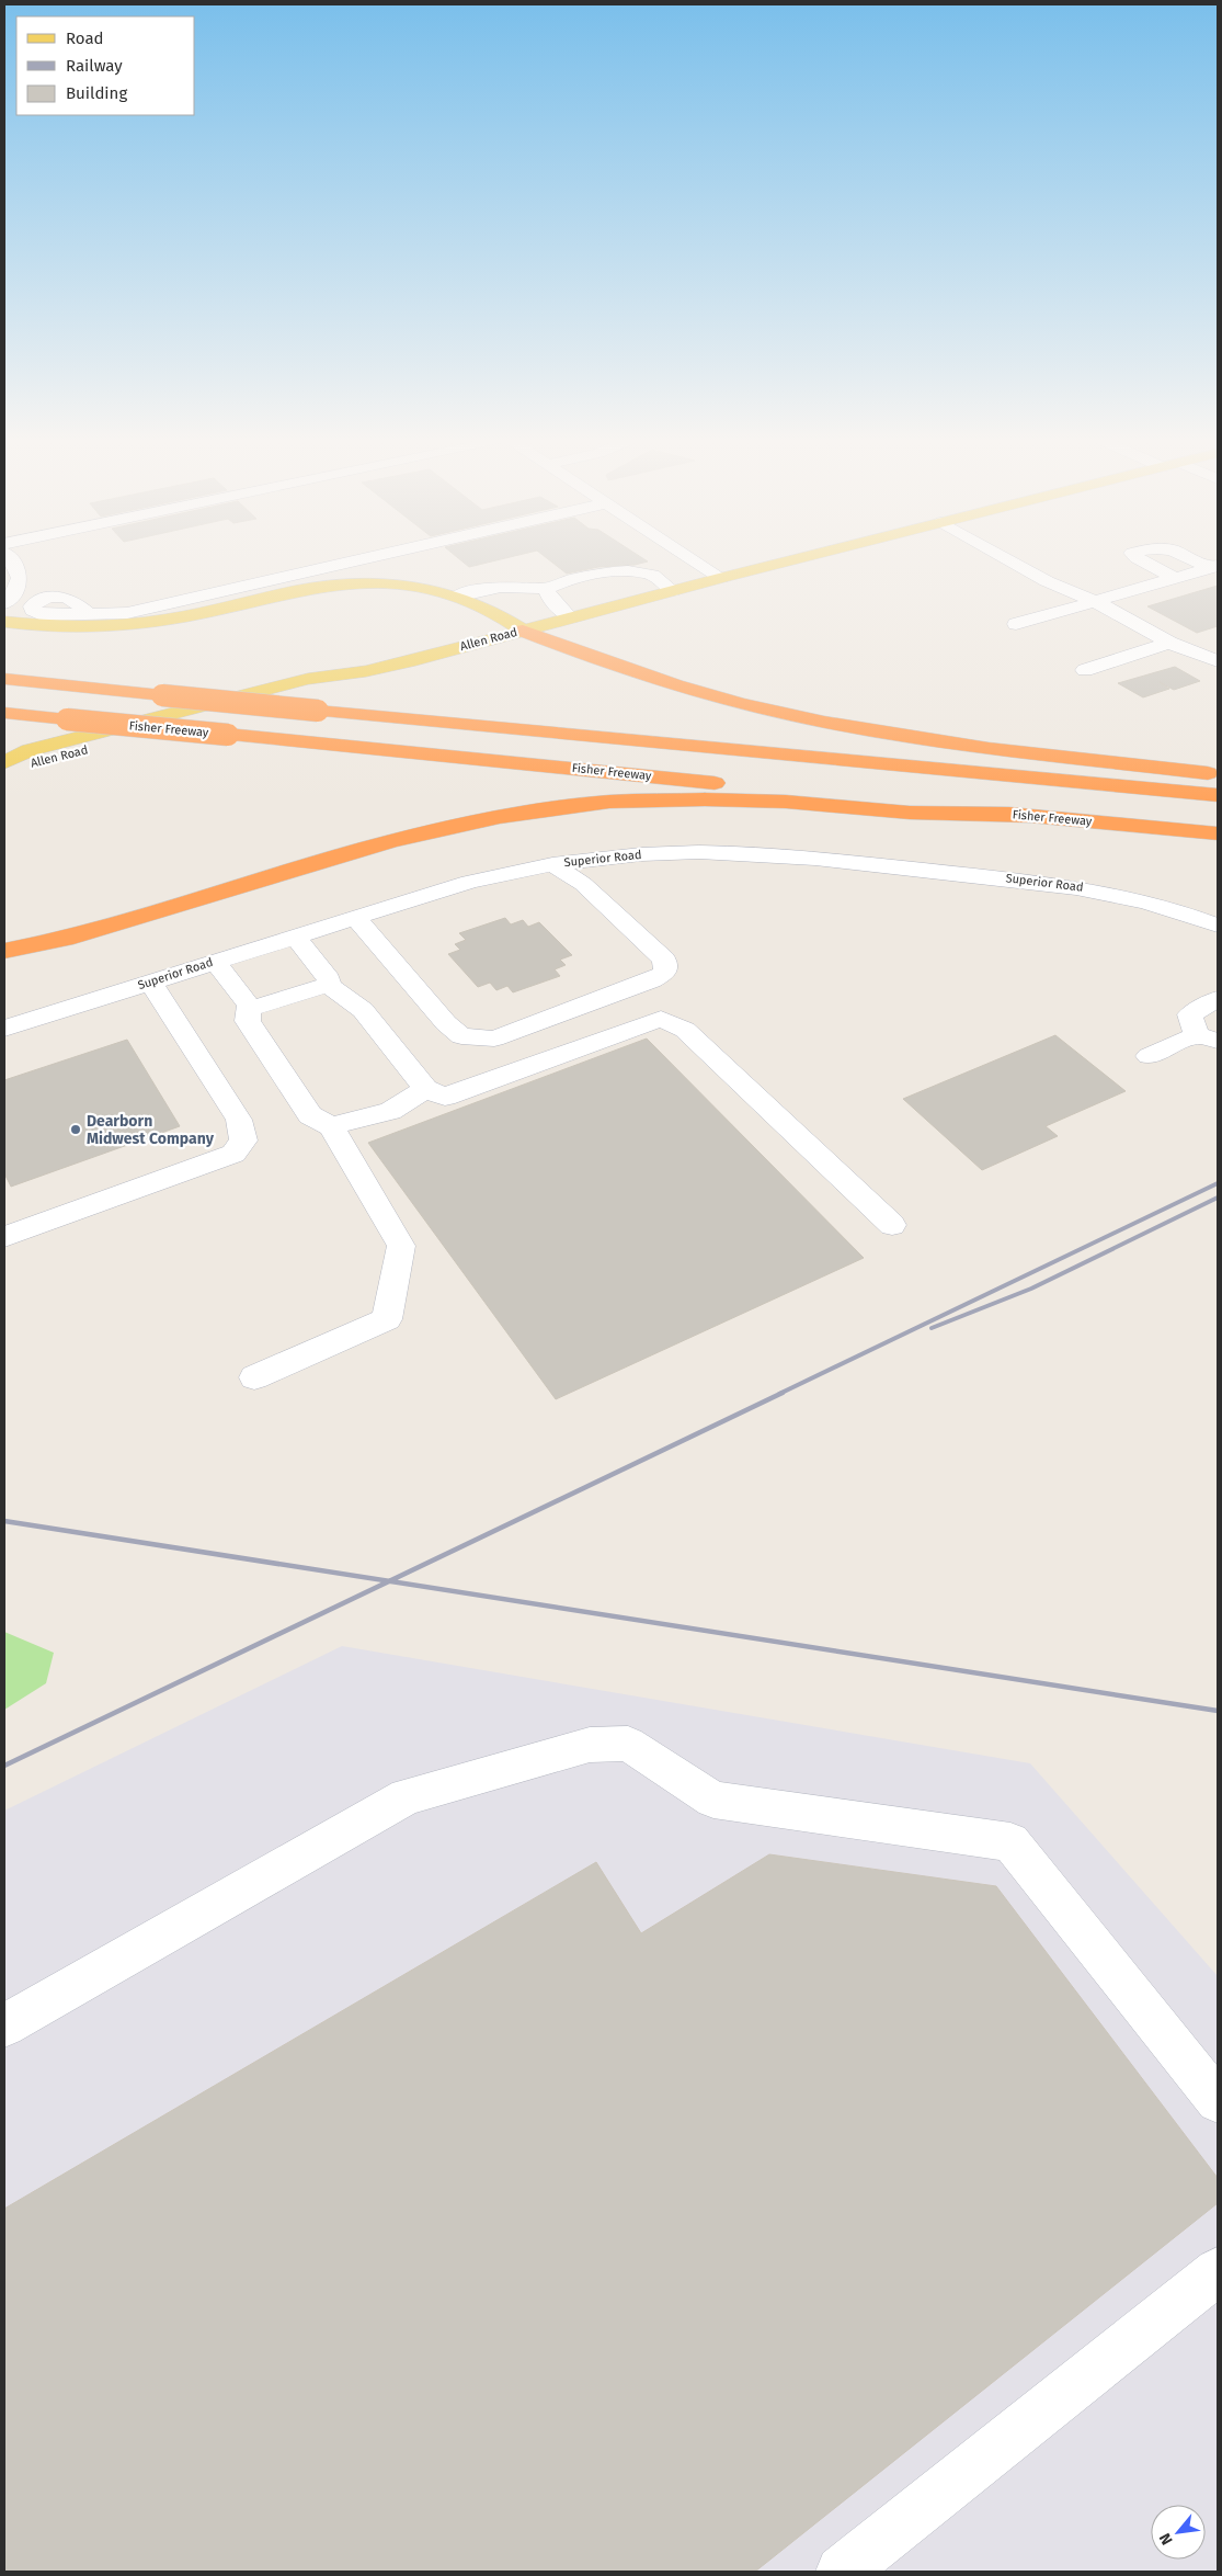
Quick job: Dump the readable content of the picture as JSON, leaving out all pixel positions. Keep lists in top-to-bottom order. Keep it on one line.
{"streets":{"highway":["Fisher Freeway"],"main road":["Allen Road"],"street":["Superior Road"]},"places":["Dearborn Midwest Company"],"legend":["Road","Railway","Building"],"north":"bottom left"}
